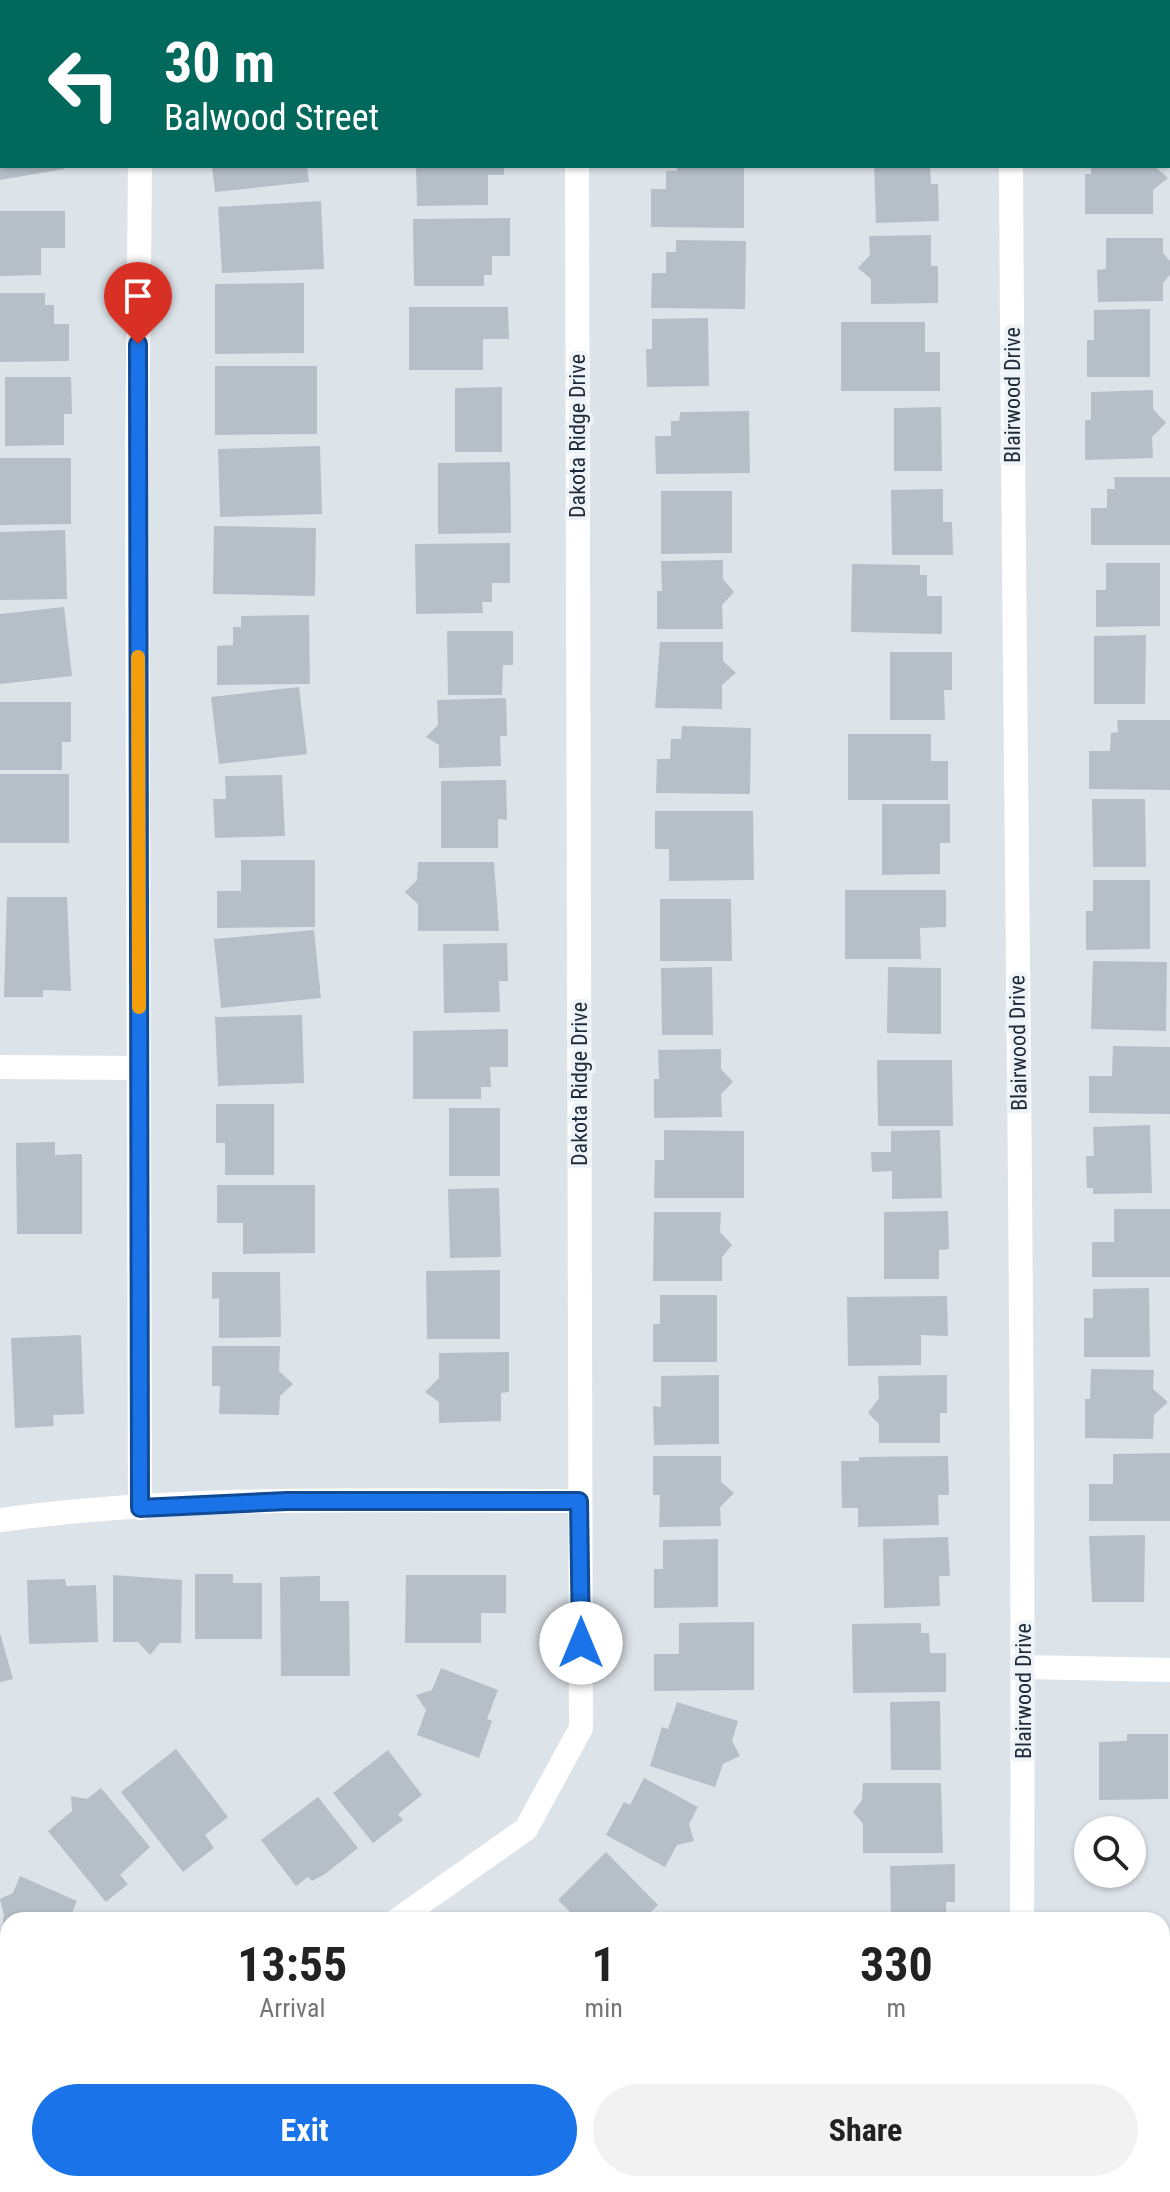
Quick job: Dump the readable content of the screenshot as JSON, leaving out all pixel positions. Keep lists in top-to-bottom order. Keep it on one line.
{"streets":{"street":["Blairwood Drive","Dakota Ridge Drive"]},"page":{"turn":["30 m","Balwood Street"],"eta":["13:55","Arrival","1","min","330","m"],"buttons":["Exit","Share"]}}
